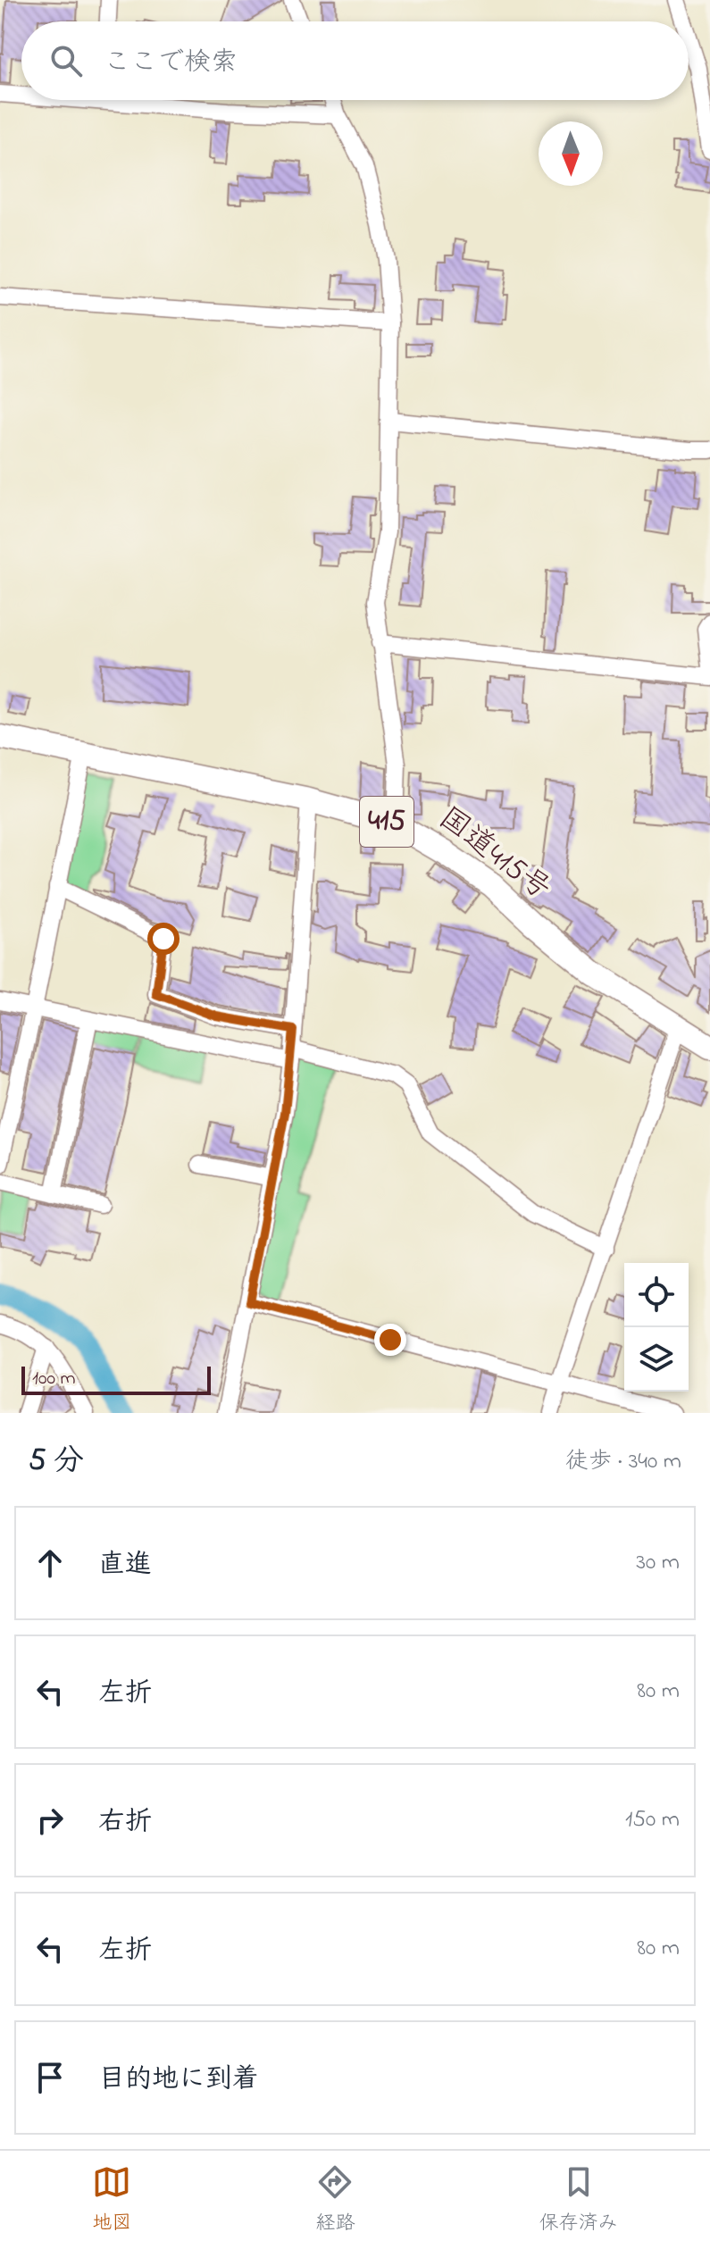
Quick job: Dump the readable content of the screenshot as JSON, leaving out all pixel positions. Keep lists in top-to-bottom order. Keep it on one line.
{"streets":{"highway":["415","国道415号"]},"scale_bar":"100 m","north":"bottom","page":{"search":"ここで検索","scale":"100 m","heading":["5 分","徒歩 · 340 m"],"list":[["直進","30 m"],["左折","80 m"],["右折","150 m"],["左折","80 m"],"目的地に到着"],"nav":["地図","経路","保存済み"]}}
